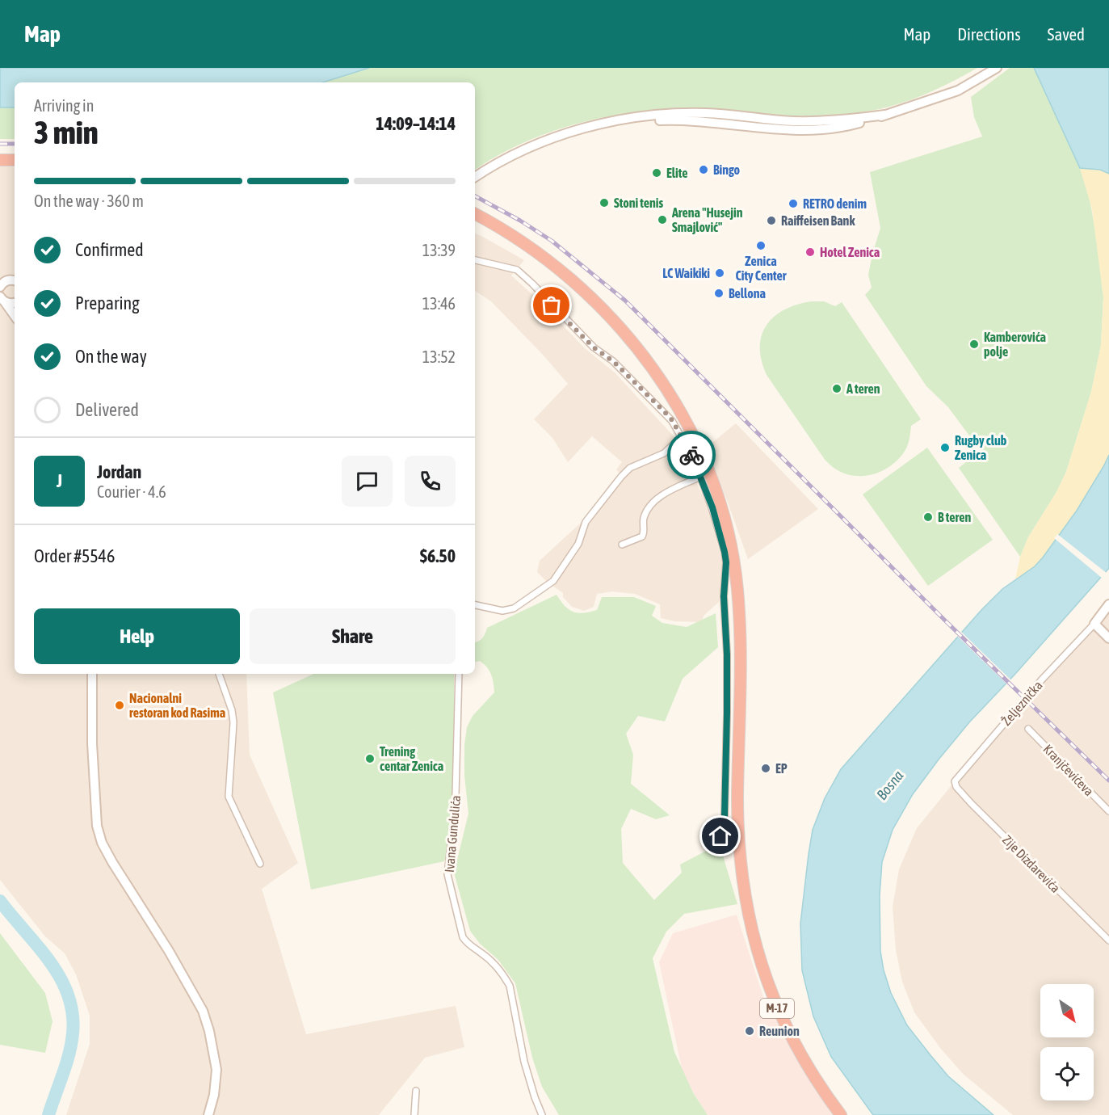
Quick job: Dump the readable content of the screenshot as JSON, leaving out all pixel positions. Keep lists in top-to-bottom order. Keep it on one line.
{"streets":{"highway":["M-17"],"street":["Željeznička","Kranjčevićeva","Ivana Gundulića","Zije Dizdarevića"]},"crossings":[["Željeznička","Zije Dizdarevića"]],"water":["Bosna"],"places":["Bingo","Elite","Stoni tenis","RETRO denim","Arena \"Husejin Smajlović\"","Raiffeisen Bank","Zenica City Center","Hotel Zenica","LC Waikiki","Bellona","Kamberovića polje","A teren","Rugby club Zenica","B teren","Nacionalni restoran kod Rasima","Trening centar Zenica","EP","Reunion"],"north":"bottom right","page":{"header":"Map","nav":["Map","Directions","Saved"],"heading":["3 min","Arriving in","14:09–14:14"],"panel":["Jordan","Courier · 4.6","Order #5546","$6.50"],"bar":"On the way · 360 m","list":[["Confirmed","13:39"],["Preparing","13:46"],["On the way","13:52"],"Delivered"],"round":"J","buttons":["Help","Share"]}}
